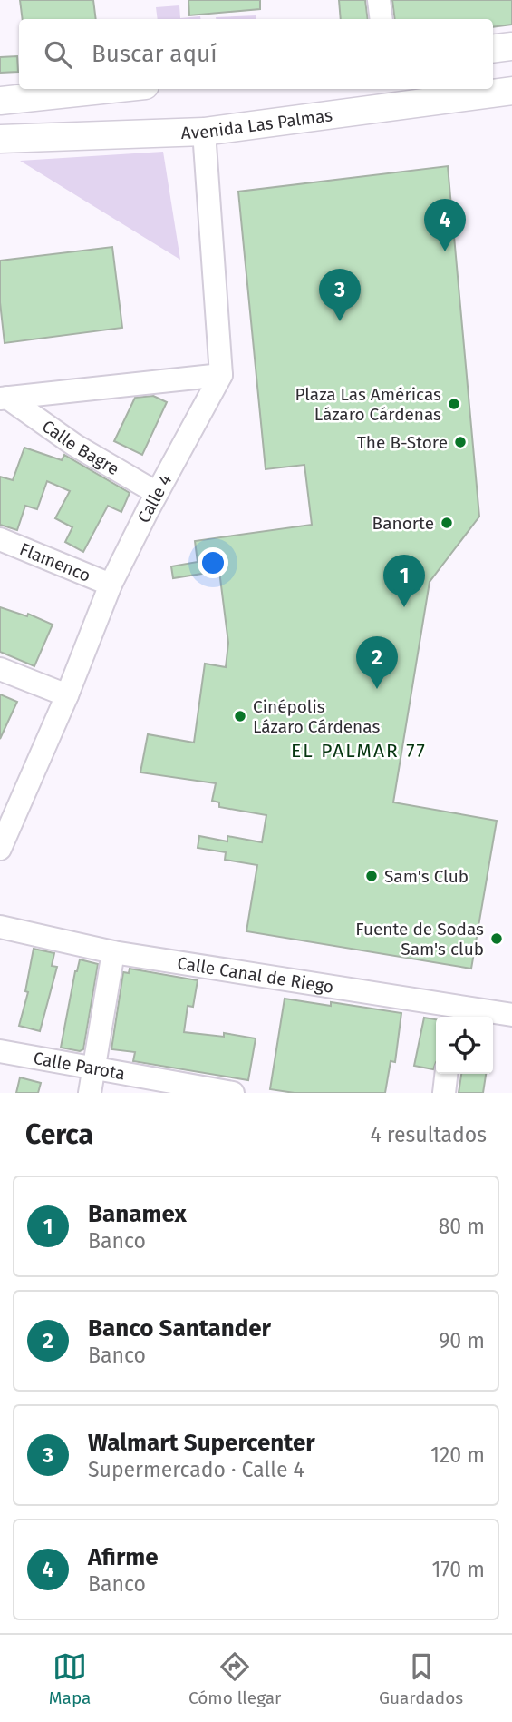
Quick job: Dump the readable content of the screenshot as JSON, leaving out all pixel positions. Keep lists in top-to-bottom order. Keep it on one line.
{"streets":{"main road":["Avenida Las Palmas"],"street":["Calle Bagre","Calle 4","Flamenco","Calle Canal de Riego","Calle Parota"]},"crossings":[["Calle Bagre","Calle 4"],["Calle 4","Flamenco"]],"districts":["EL PALMAR 77"],"places":["Plaza Las Américas Lázaro Cárdenas","The B-Store","Banorte","Cinépolis Lázaro Cárdenas","Sam's Club","Fuente de Sodas Sam's club"],"page":{"search":"Buscar aquí","pins":["4","3","1","2"],"heading":["Cerca","4 resultados"],"list":[{"mark":"1","name":"Banamex","note":"Banco","value":"80 m"},{"mark":"2","name":"Banco Santander","note":"Banco","value":"90 m"},{"mark":"3","name":"Walmart Supercenter","note":"Supermercado · Calle 4","value":"120 m"},{"mark":"4","name":"Afirme","note":"Banco","value":"170 m"}],"nav":["Mapa","Cómo llegar","Guardados"]}}
